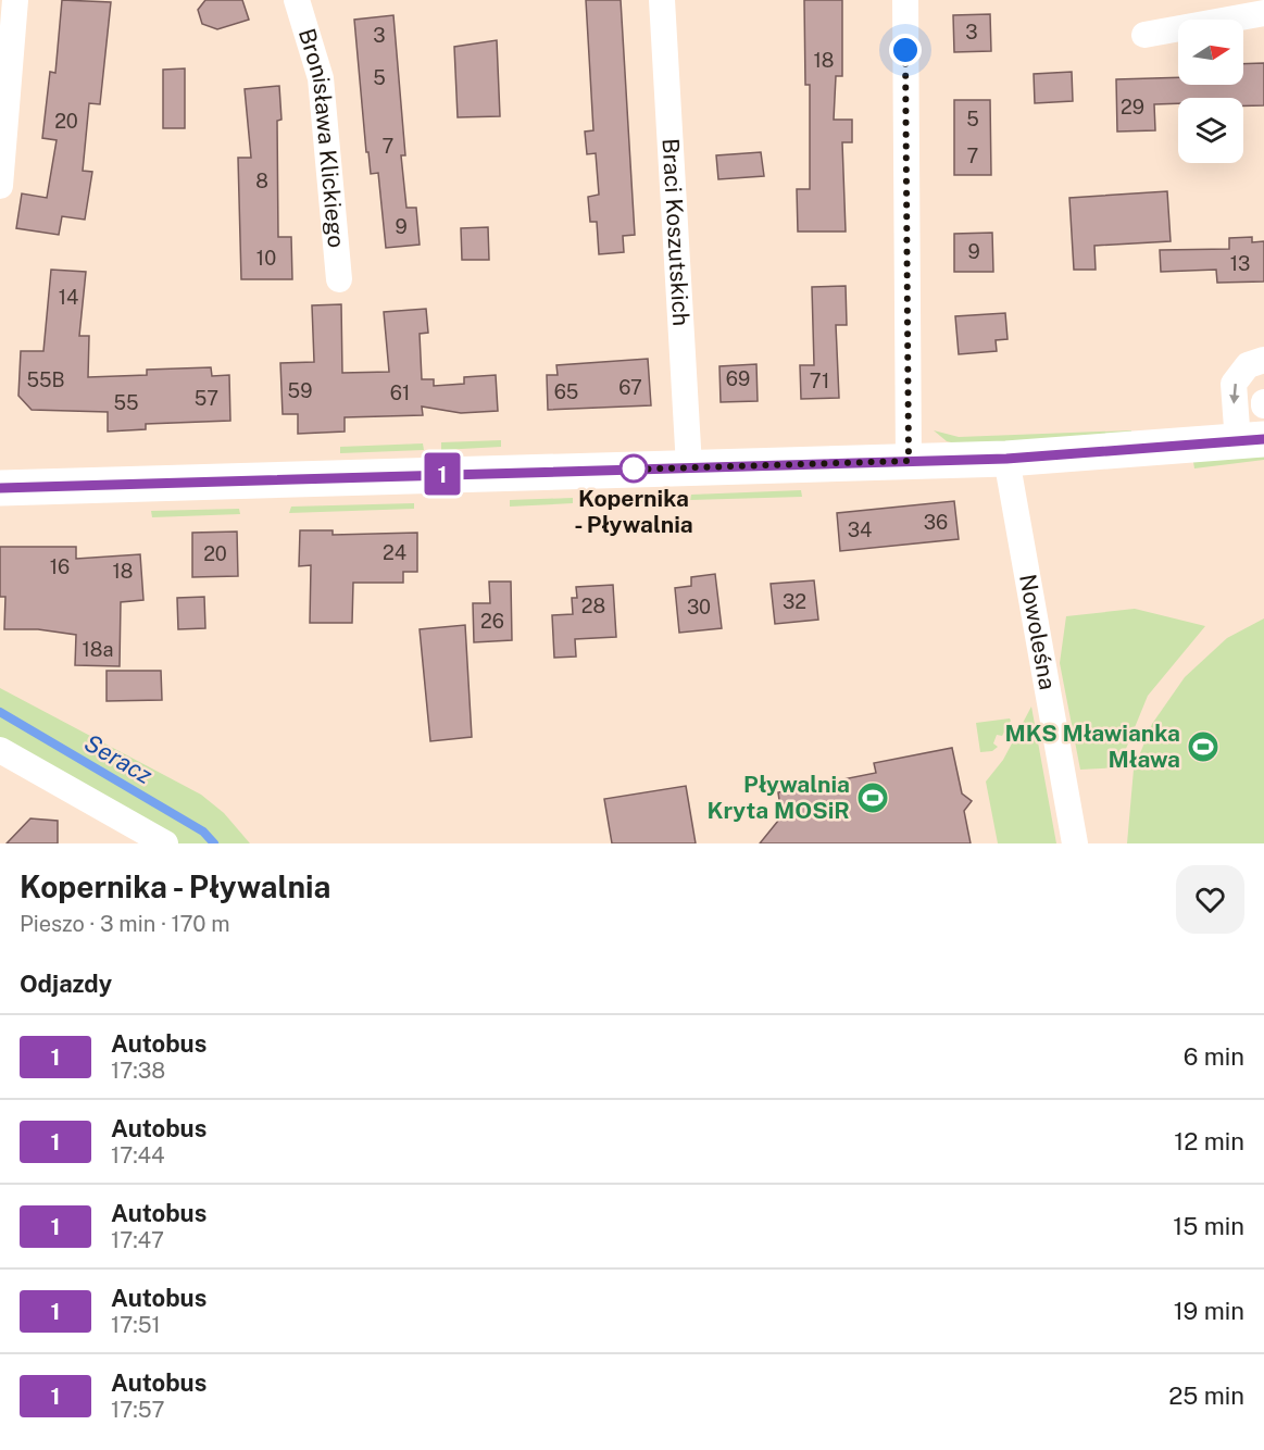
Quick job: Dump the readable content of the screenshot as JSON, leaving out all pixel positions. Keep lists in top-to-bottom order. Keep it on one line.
{"streets":{"street":["Bronisława Klickiego","Braci Koszutskich","Nowoleśna"]},"water":["Seracz"],"places":{"other":["Kopernika - Pływalnia"],"sports":["MKS Mławianka Mława","Pływalnia Kryta MOSiR"]},"lines":["bus line 1"],"house_numbers":["3","3","18","5","29","5","20","7","7","8","9","9","10","13","14","69","55B","71","67","59","65","61","57","55","36","34","24","20","16","18","32","28","30","26","18a"],"north":"right","page":{"on_map":"1","heading":[["Kopernika - Pływalnia","Pieszo · 3 min · 170 m"],"Odjazdy"],"list":[{"mark":"1","name":"Autobus","note":"17:38","value":"6 min"},{"mark":"1","name":"Autobus","note":"17:44","value":"12 min"},{"mark":"1","name":"Autobus","note":"17:47","value":"15 min"},{"mark":"1","name":"Autobus","note":"17:51","value":"19 min"},{"mark":"1","name":"Autobus","note":"17:57","value":"25 min"}]}}
